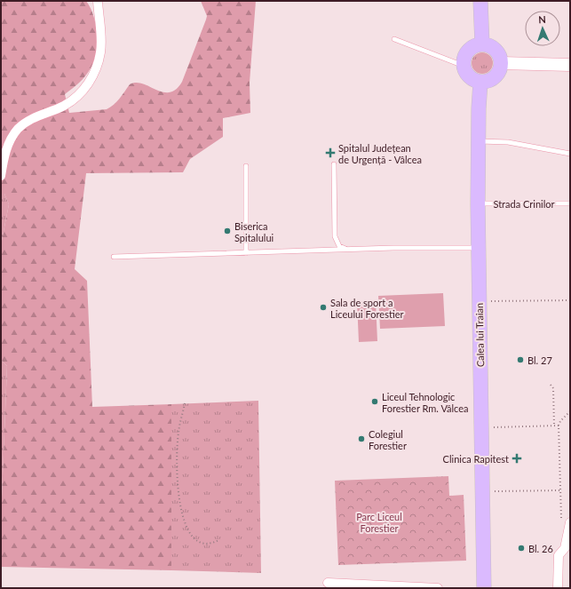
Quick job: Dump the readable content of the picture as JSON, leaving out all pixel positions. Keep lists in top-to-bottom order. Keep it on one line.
{"streets":{"main road":["Calea lui Traian"],"lane":["Strada Crinilor"]},"crossings":[["Strada Crinilor","Calea lui Traian"]],"parks":["Parc Liceul Forestier"],"places":{"health":["Spitalul Județean de Urgență - Vâlcea","Clinica Rapitest"],"other":["Biserica Spitalului","Sala de sport a Liceului Forestier","Bl. 27","Liceul Tehnologic Forestier Rm. Vâlcea","Colegiul Forestier","Bl. 26"]},"north":"top"}
